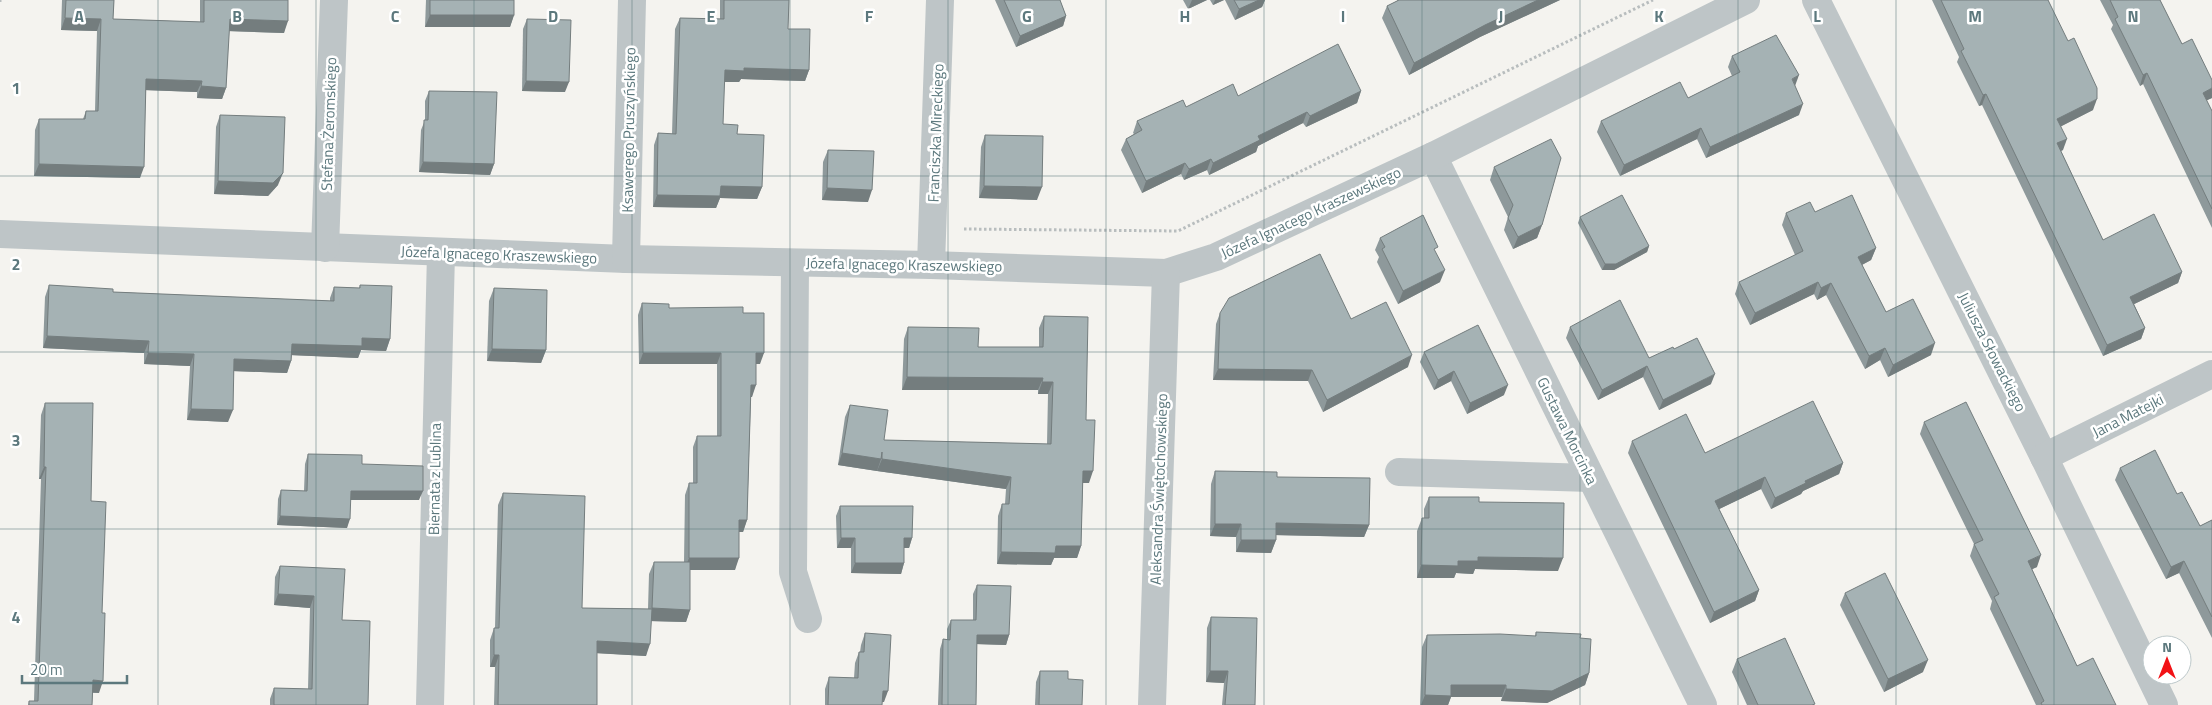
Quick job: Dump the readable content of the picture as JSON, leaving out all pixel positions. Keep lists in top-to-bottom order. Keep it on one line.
{"streets":{"street":["Stefana Żeromskiego","Ksawerego Pruszyńskiego","Franciszka Mireckiego","Józefa Ignacego Kraszewskiego","Juliusza Słowackiego","Jana Matejki","Gustawa Morcinka","Biernata z Lublina","Aleksandra Świętochowskiego"]},"crossings":[["Stefana Żeromskiego","Józefa Ignacego Kraszewskiego"],["Ksawerego Pruszyńskiego","Józefa Ignacego Kraszewskiego"],["Franciszka Mireckiego","Józefa Ignacego Kraszewskiego"],["Józefa Ignacego Kraszewskiego","Gustawa Morcinka"],["Józefa Ignacego Kraszewskiego","Biernata z Lublina"],["Józefa Ignacego Kraszewskiego","Aleksandra Świętochowskiego"],["Juliusza Słowackiego","Jana Matejki"]],"scale_bar":"20 m","north":"top","grid":{"columns":["A","B","C","D","E","F","G","H","I","J","K","L","M","N"],"rows":["1","2","3","4"]}}
